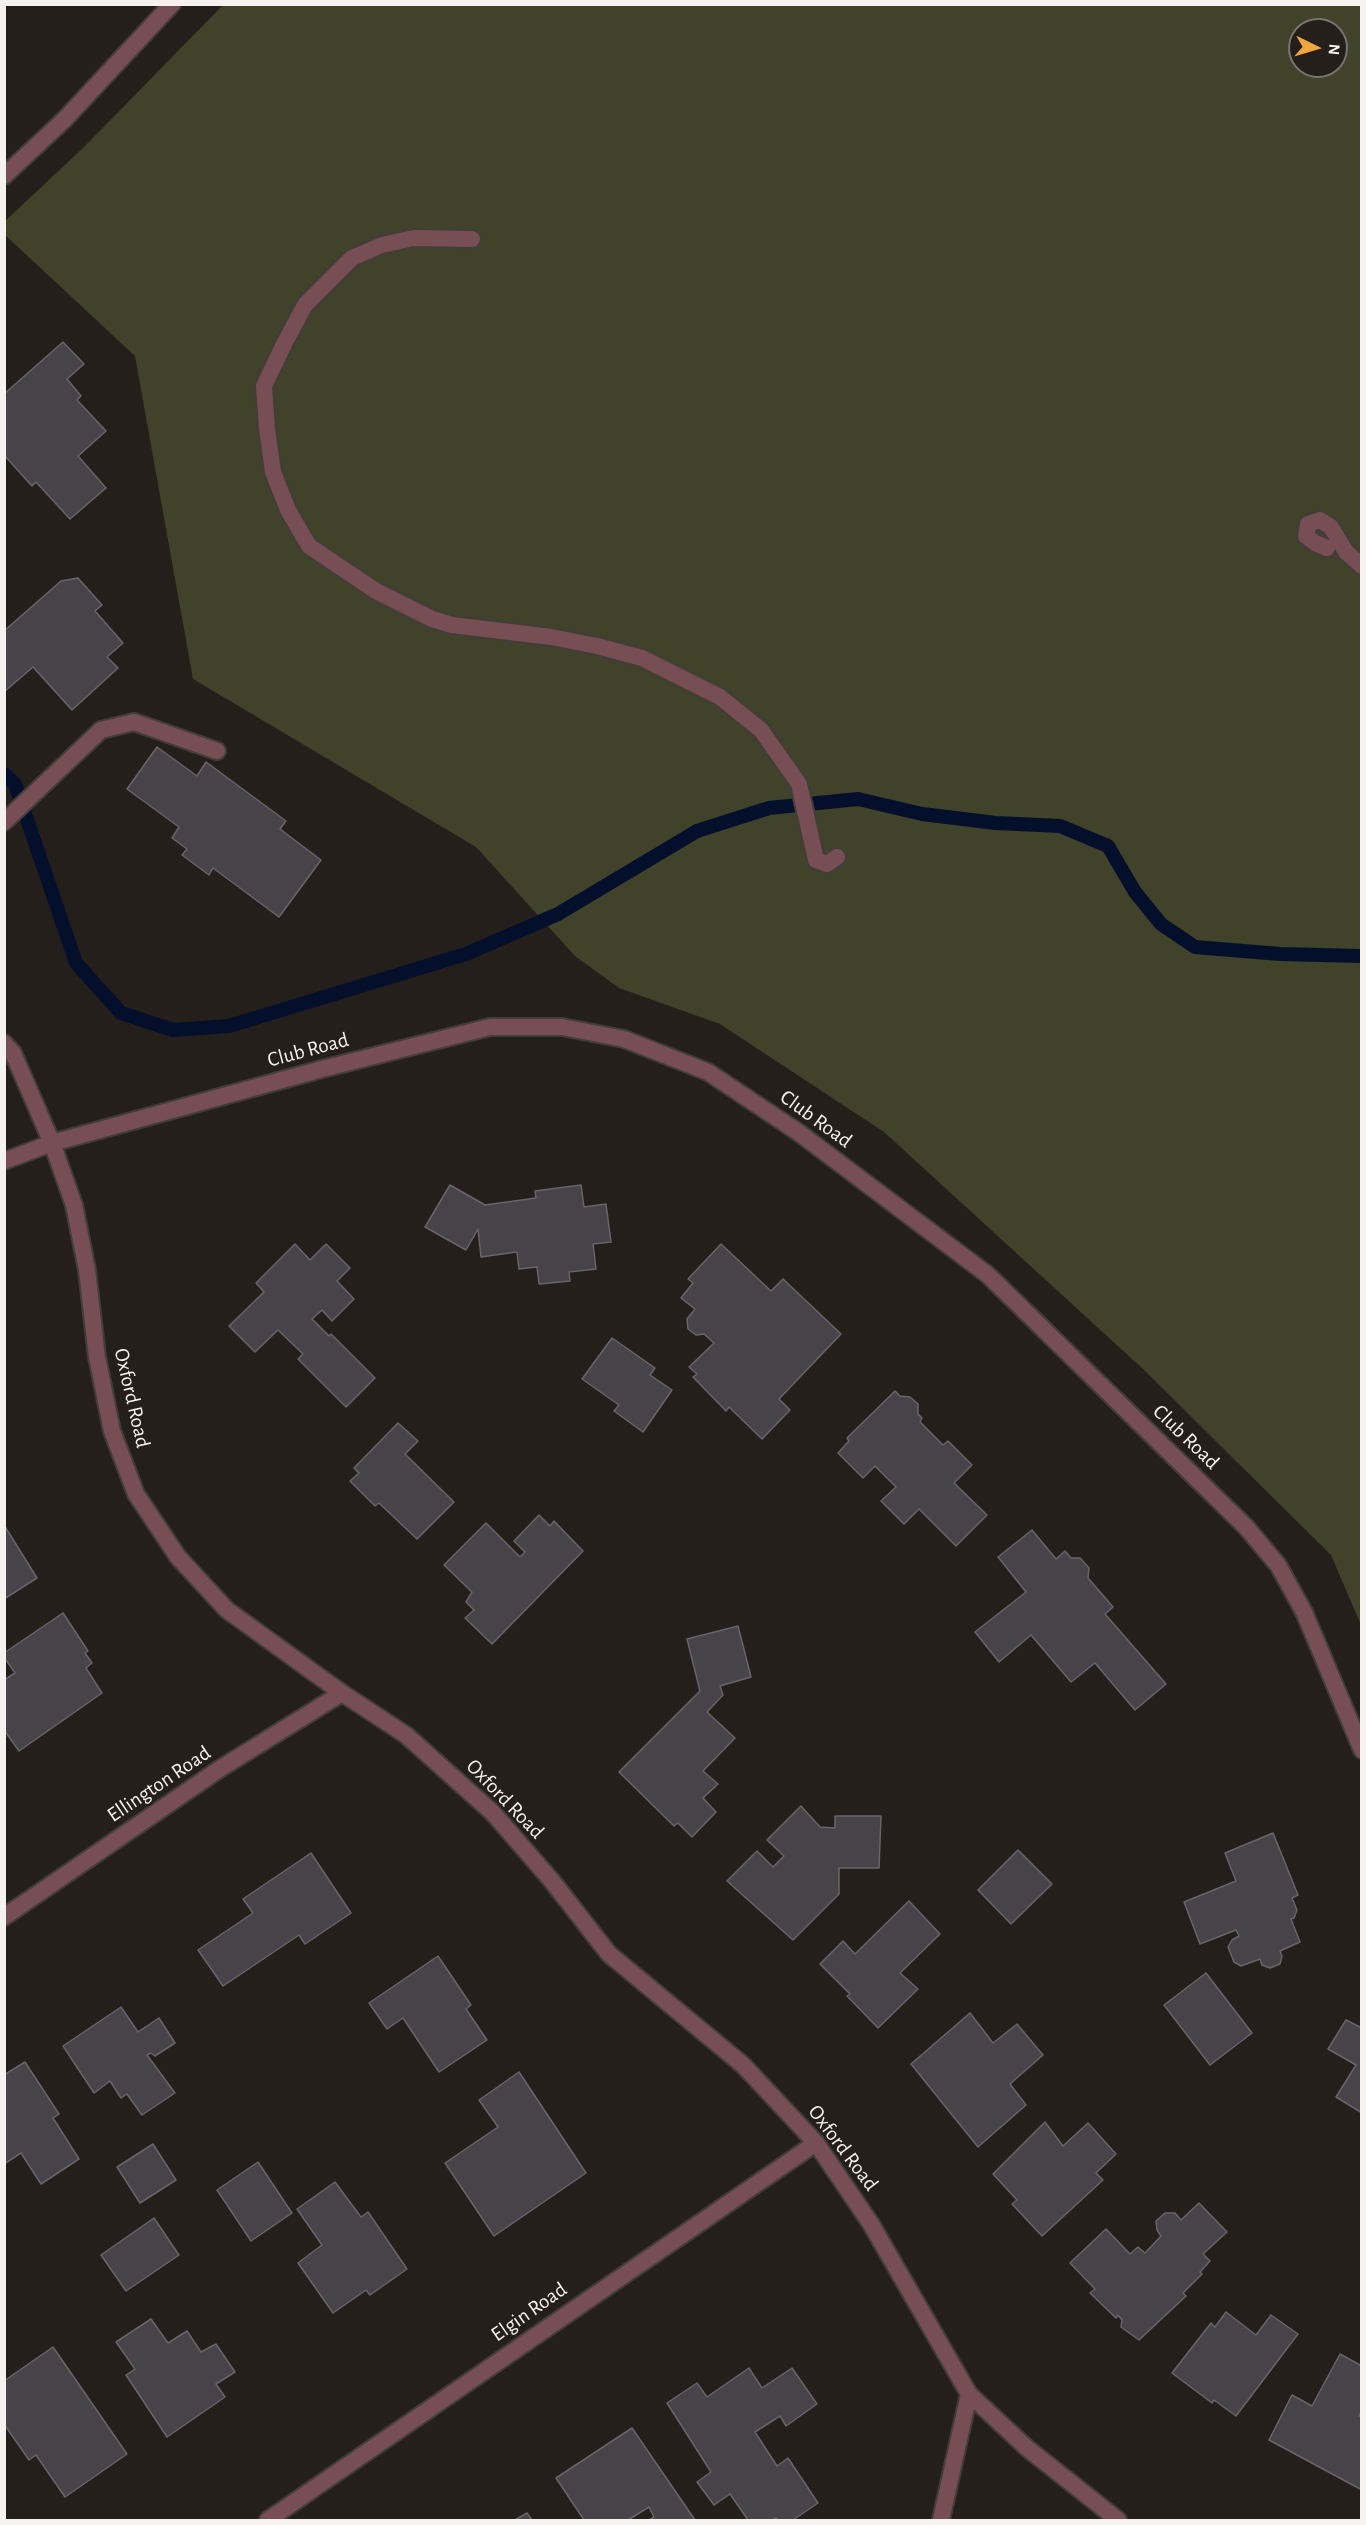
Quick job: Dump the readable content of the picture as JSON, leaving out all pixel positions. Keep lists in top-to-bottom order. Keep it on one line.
{"streets":{"street":["Club Road","Oxford Road","Ellington Road","Elgin Road"]},"crossings":[["Club Road","Oxford Road"],["Oxford Road","Ellington Road"],["Oxford Road","Elgin Road"]],"north":"right"}
